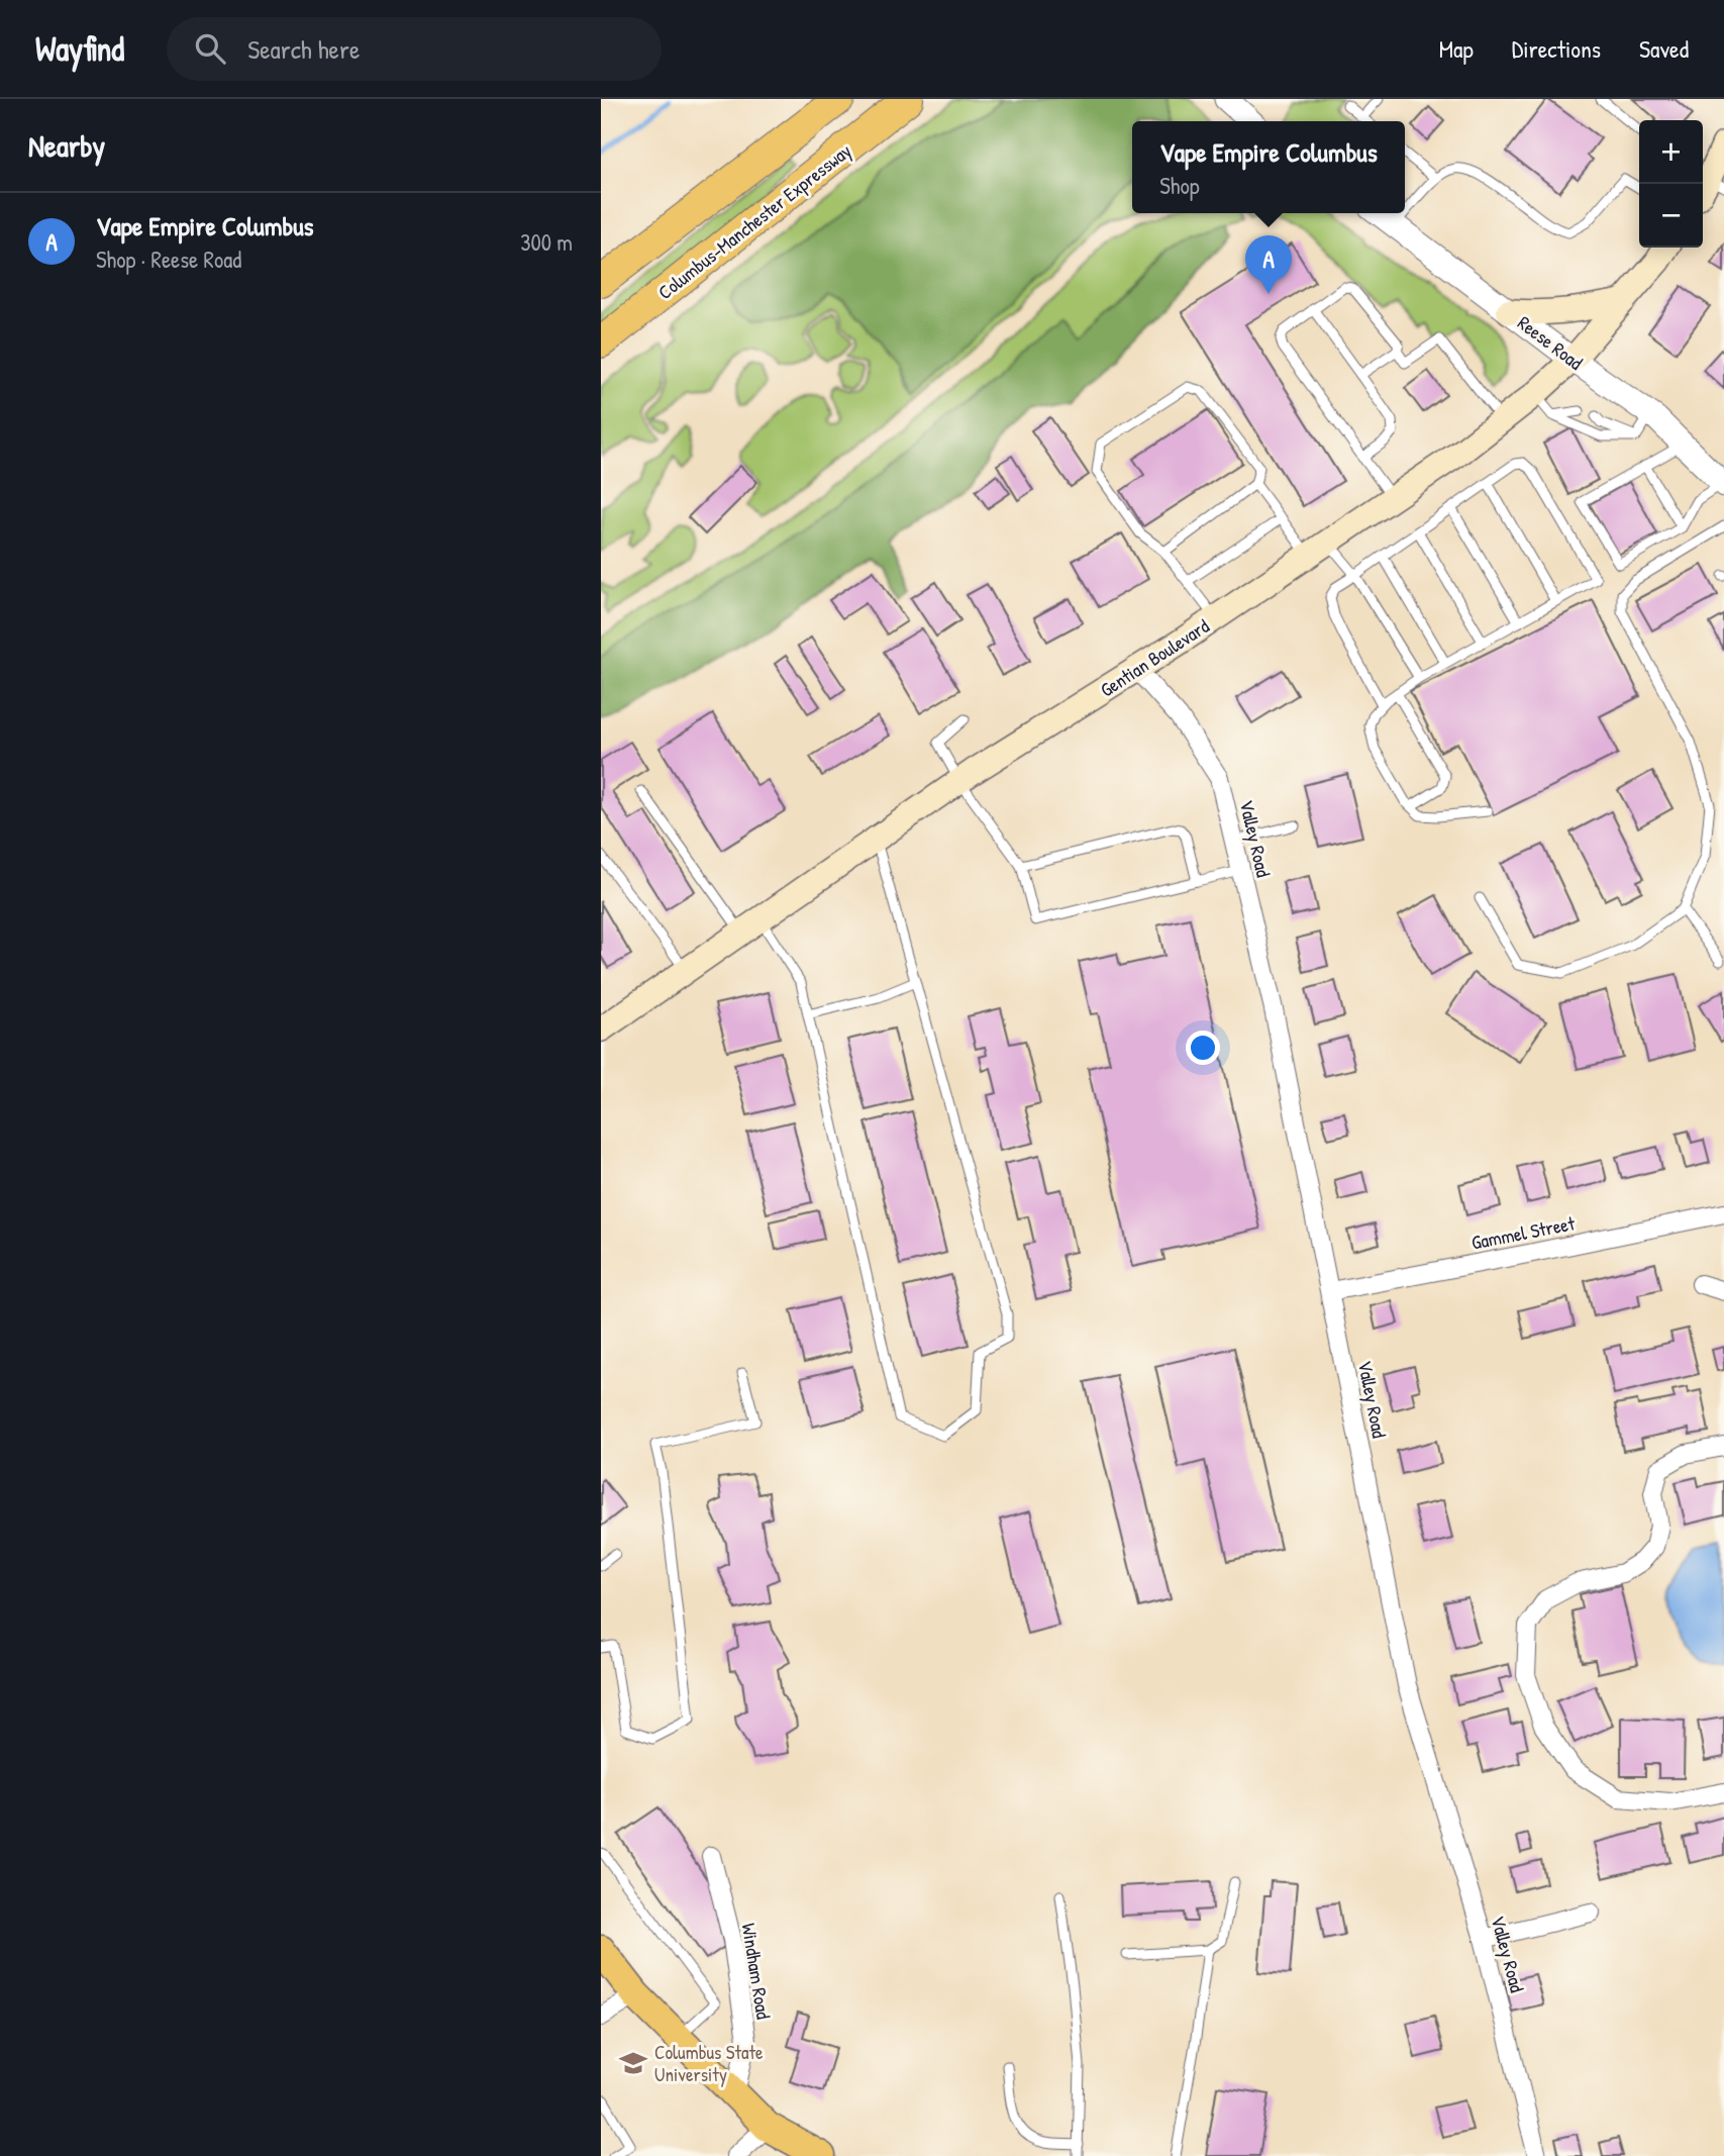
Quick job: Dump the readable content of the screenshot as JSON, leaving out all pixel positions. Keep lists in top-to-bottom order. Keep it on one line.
{"streets":{"highway":["Columbus-Manchester Expressway"],"main road":["Gentian Boulevard"],"street":["Reese Road","Valley Road","Gammel Street","Windham Road"]},"crossings":[["Reese Road","Gentian Boulevard"],["Gentian Boulevard","Valley Road"],["Valley Road","Gammel Street"]],"places":{"school or university":["Columbus State University"]},"page":{"header":"Wayfind","search":"Search here","nav":["Map","Directions","Saved"],"heading":"Nearby","map_buttons":["+","−"],"popup":["Vape Empire Columbus","Shop"],"list":[{"mark":"A","name":"Vape Empire Columbus","note":"Shop · Reese Road","value":"300 m"}],"pins":"A"}}
